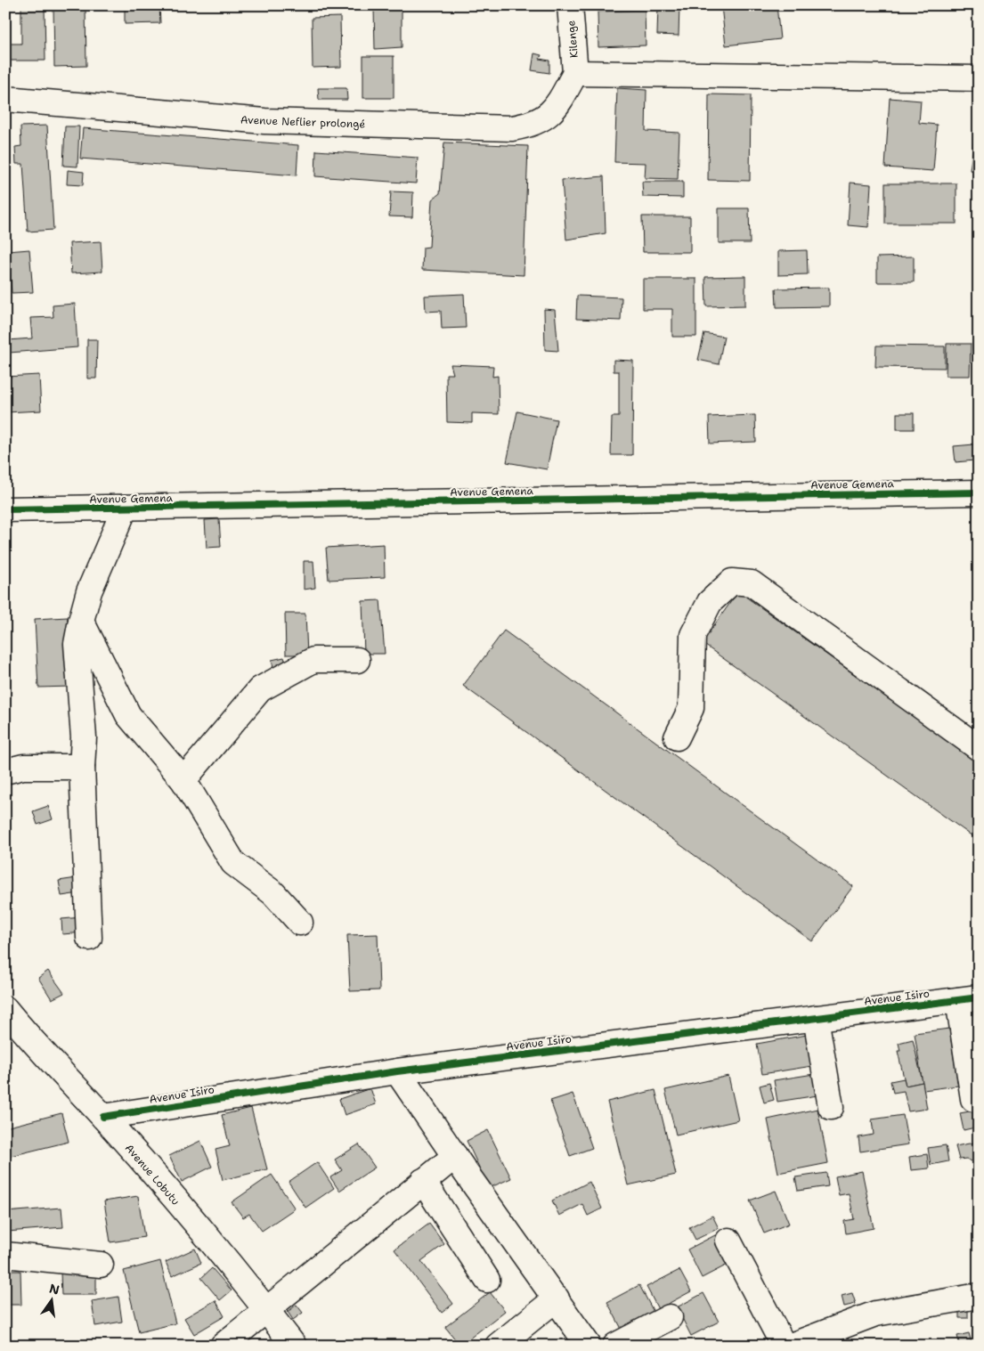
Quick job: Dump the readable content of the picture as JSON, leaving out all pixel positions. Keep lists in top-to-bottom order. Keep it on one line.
{"streets":{"street":["Kilenge","Avenue Neflier prolongé","Avenue Gemena","Avenue Isiro","Avenue Lobutu"]},"crossings":[["Kilenge","Avenue Neflier prolongé"],["Avenue Isiro","Avenue Lobutu"]],"north":"top"}
